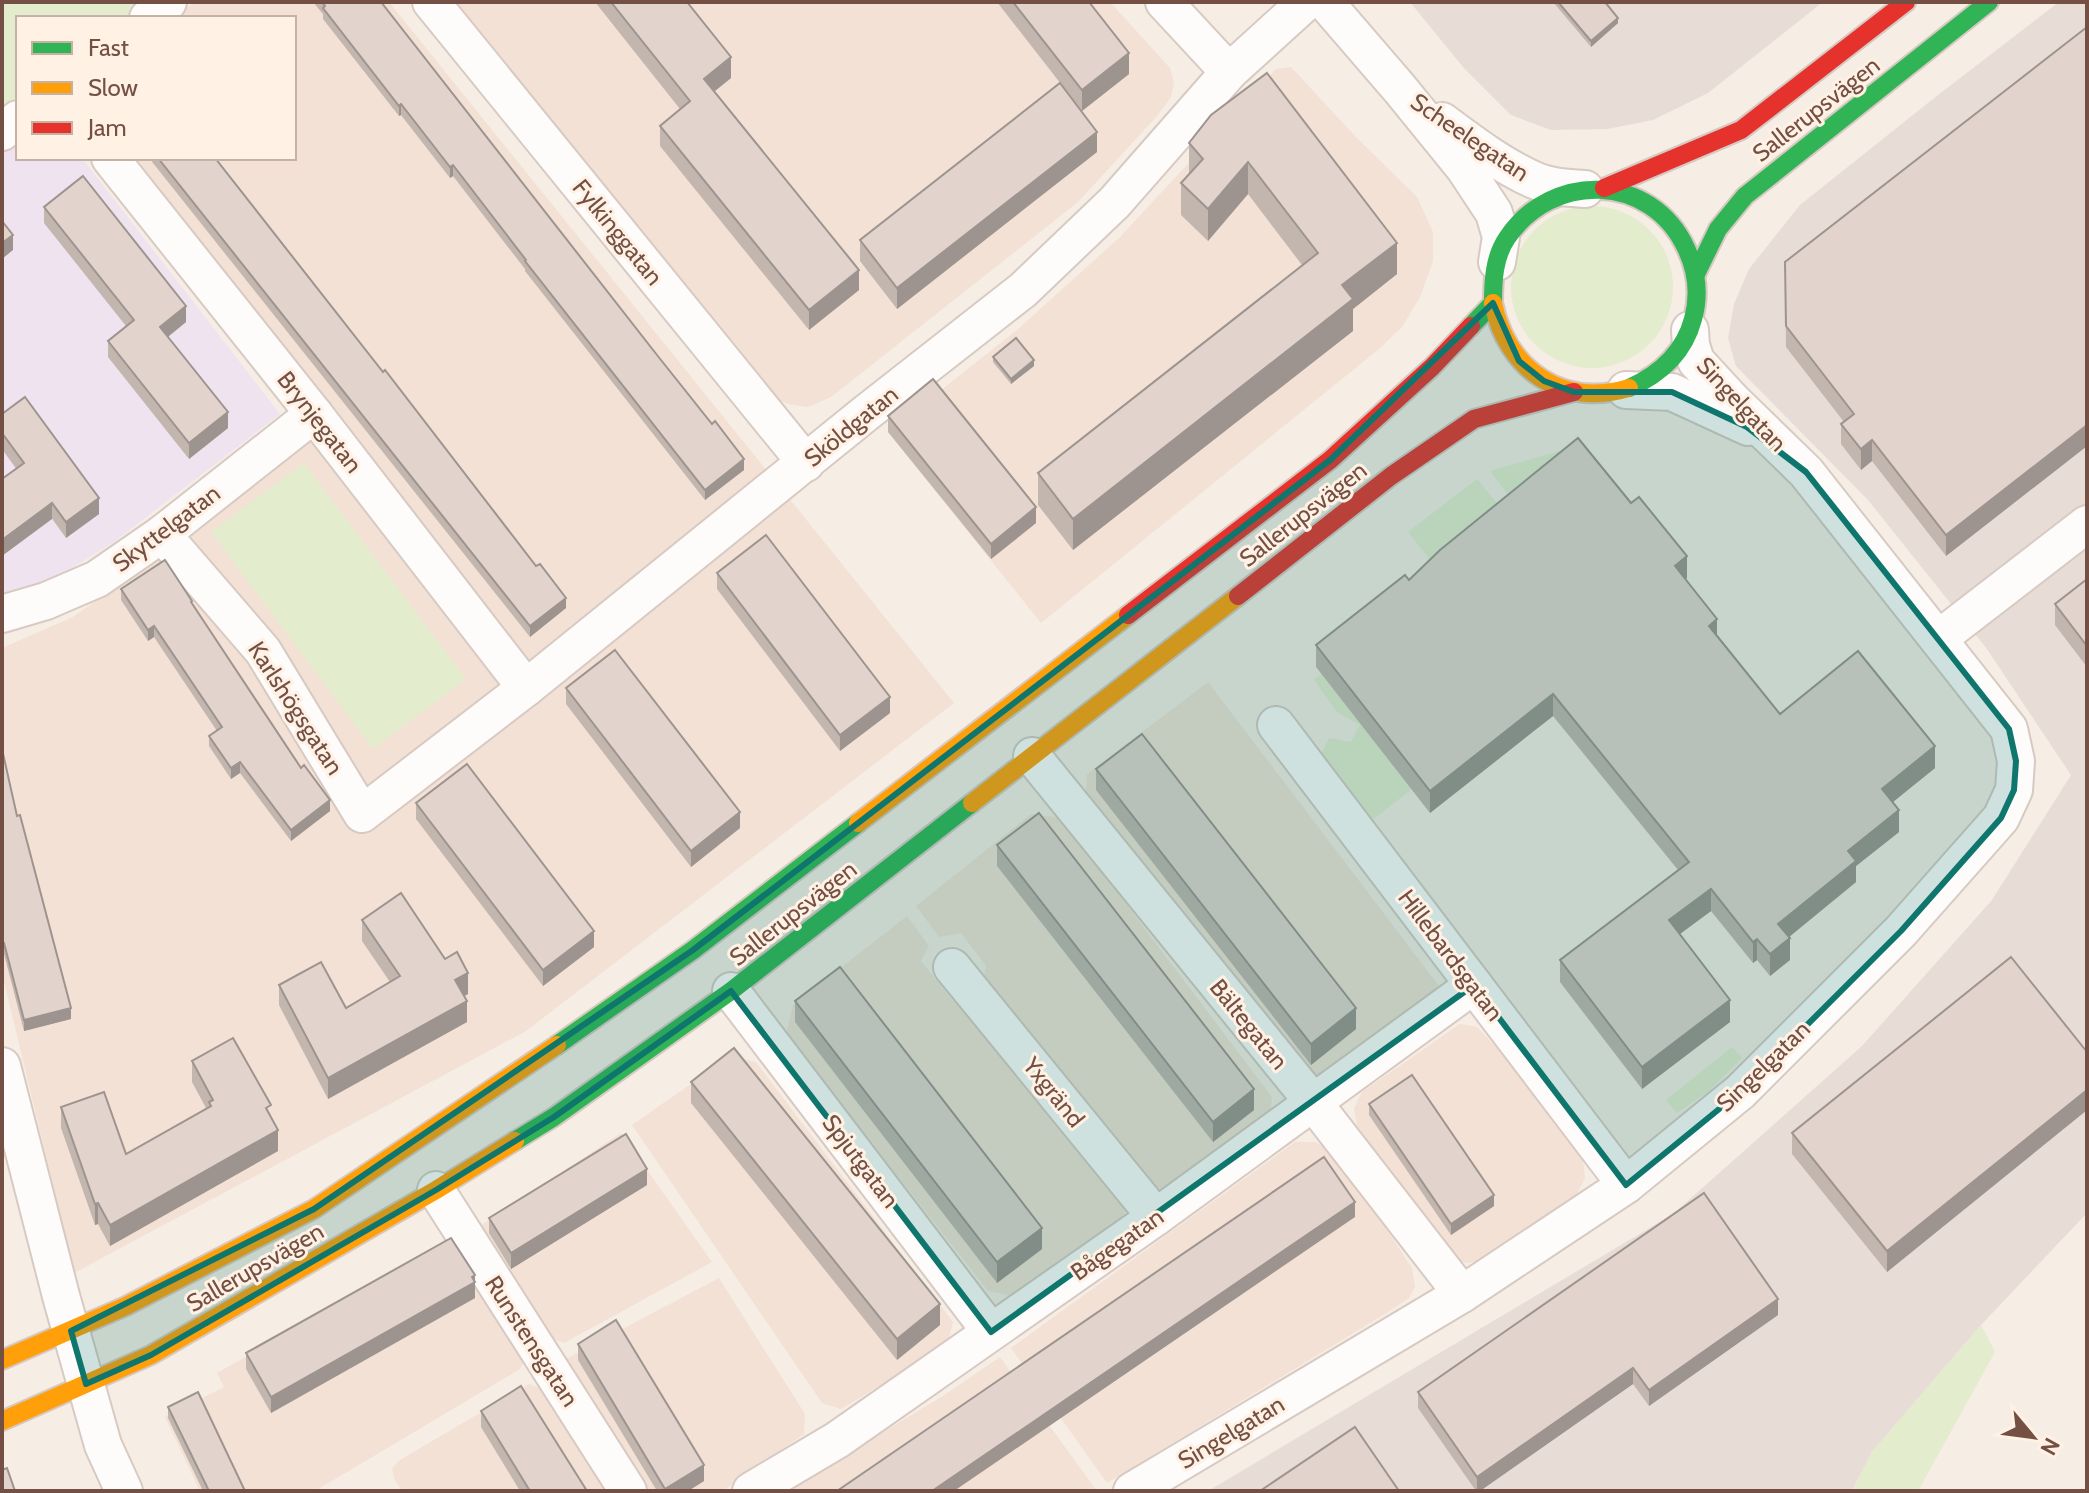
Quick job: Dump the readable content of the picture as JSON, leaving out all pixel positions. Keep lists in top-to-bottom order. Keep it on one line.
{"streets":{"main road":["Sallerupsvägen"],"street":["Scheelegatan","Fylkinggatan","Singelgatan","Brynjegatan","Sköldgatan","Skyttelgatan","Karlshögsgatan","Hillebardsgatan","Bältegatan","Yxgränd","Spjutgatan","Bågegatan","Runstensgatan"]},"crossings":[["Sallerupsvägen","Scheelegatan"],["Sallerupsvägen","Singelgatan"],["Sallerupsvägen","Bältegatan"],["Sallerupsvägen","Spjutgatan"],["Sallerupsvägen","Runstensgatan"],["Scheelegatan","Singelgatan"],["Fylkinggatan","Sköldgatan"],["Singelgatan","Hillebardsgatan"],["Singelgatan","Bältegatan"],["Brynjegatan","Sköldgatan"],["Brynjegatan","Skyttelgatan"],["Sköldgatan","Karlshögsgatan"],["Skyttelgatan","Karlshögsgatan"],["Hillebardsgatan","Bågegatan"],["Bältegatan","Bågegatan"],["Yxgränd","Bågegatan"],["Spjutgatan","Bågegatan"]],"legend":["Fast","Slow","Jam"],"north":"bottom right"}
